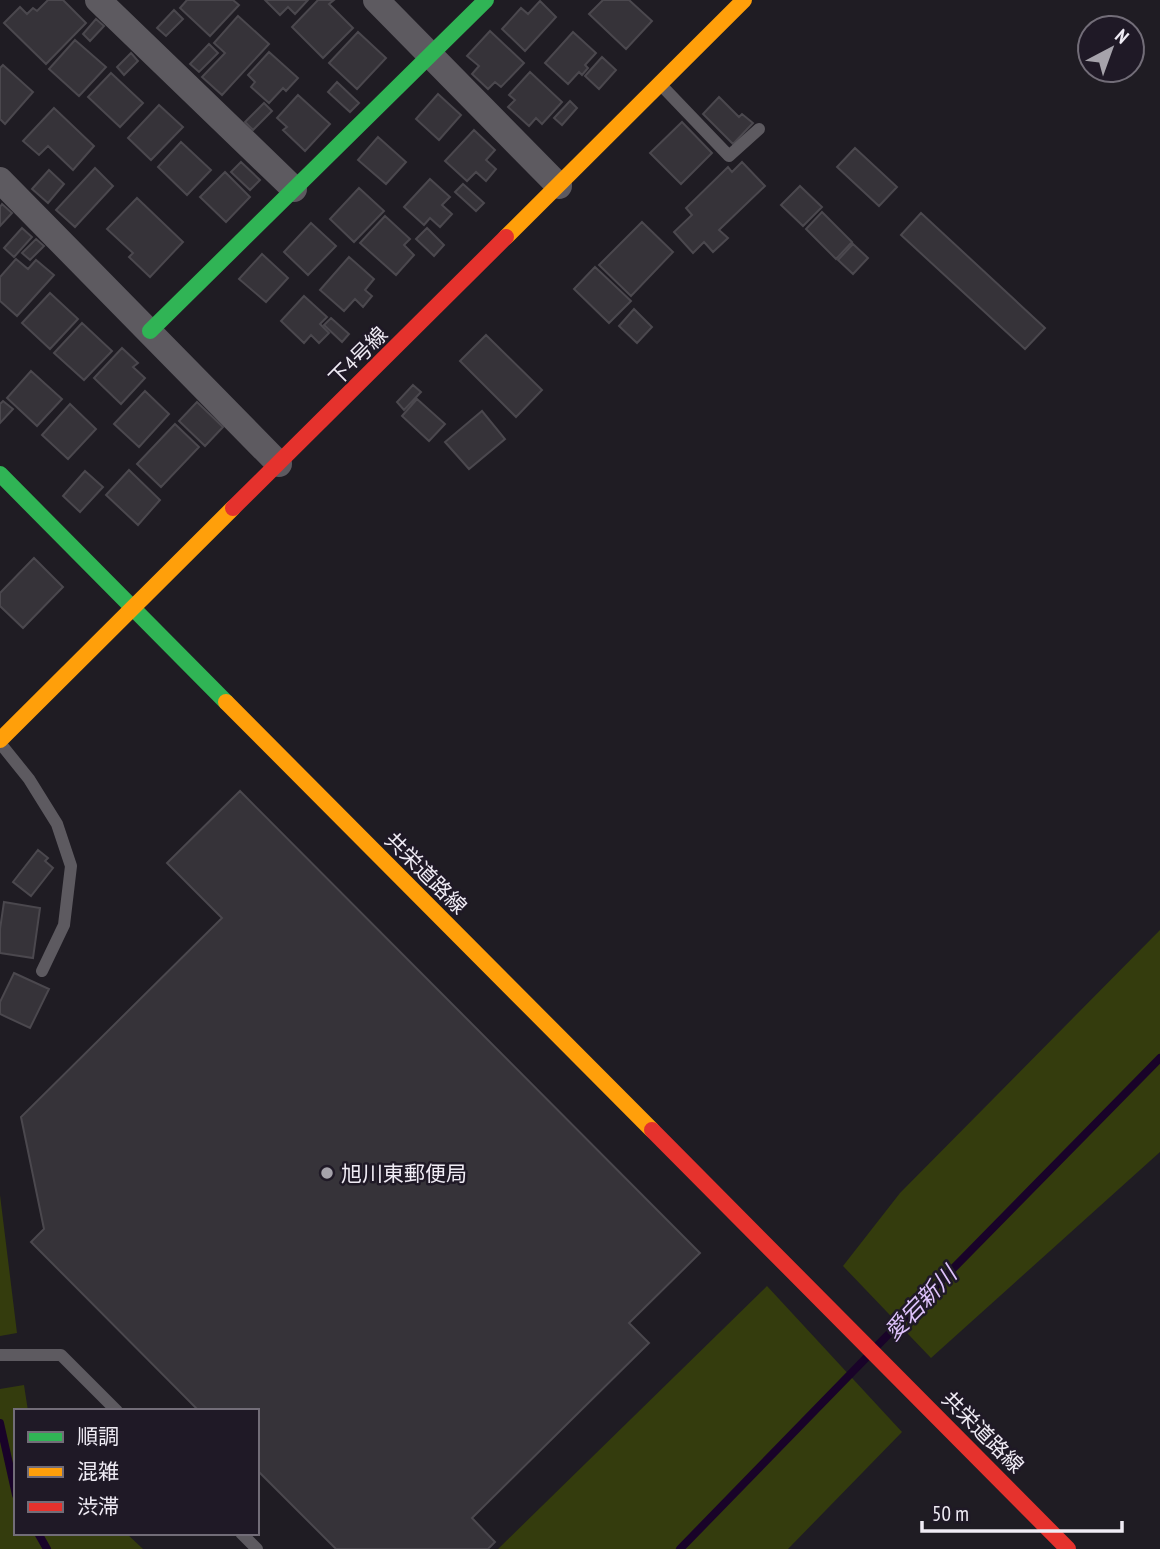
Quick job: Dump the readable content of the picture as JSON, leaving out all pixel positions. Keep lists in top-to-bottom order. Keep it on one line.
{"streets":{"street":["下4号線","共栄道路線"]},"crossings":[["下4号線","共栄道路線"]],"water":["愛宕新川"],"places":["旭川東郵便局"],"legend":["順調","混雑","渋滞"],"scale_bar":"50 m","north":"top right"}
